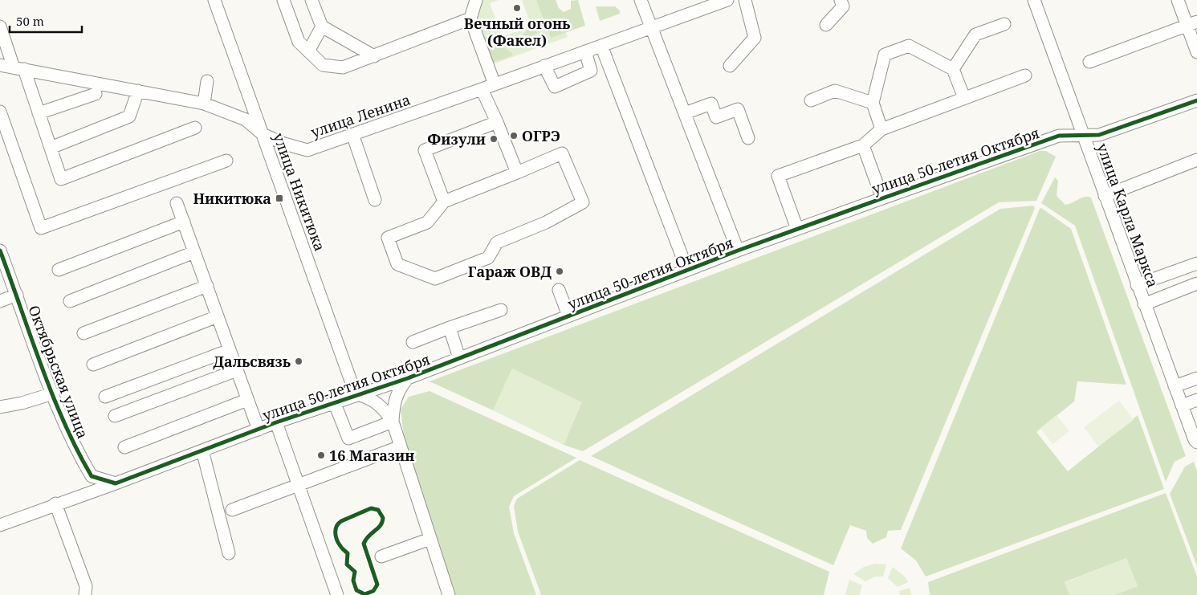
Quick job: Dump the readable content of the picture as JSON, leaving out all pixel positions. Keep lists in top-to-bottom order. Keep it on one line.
{"streets":{"street":["улица Ленина","улица 50-летия Октября","улица Никитюка","улица Карла Маркса","Октябрьская улица"]},"crossings":[["улица Ленина","улица Никитюка"],["улица 50-летия Октября","улица Никитюка"],["улица 50-летия Октября","улица Карла Маркса"],["улица 50-летия Октября","Октябрьская улица"]],"places":{"other":["Вечный огонь (Факел)","ОГРЭ","Физули","Гараж ОВД","Дальсвязь","16 Магазин"],"transit":["Никитюка"]},"scale_bar":"50 m"}
